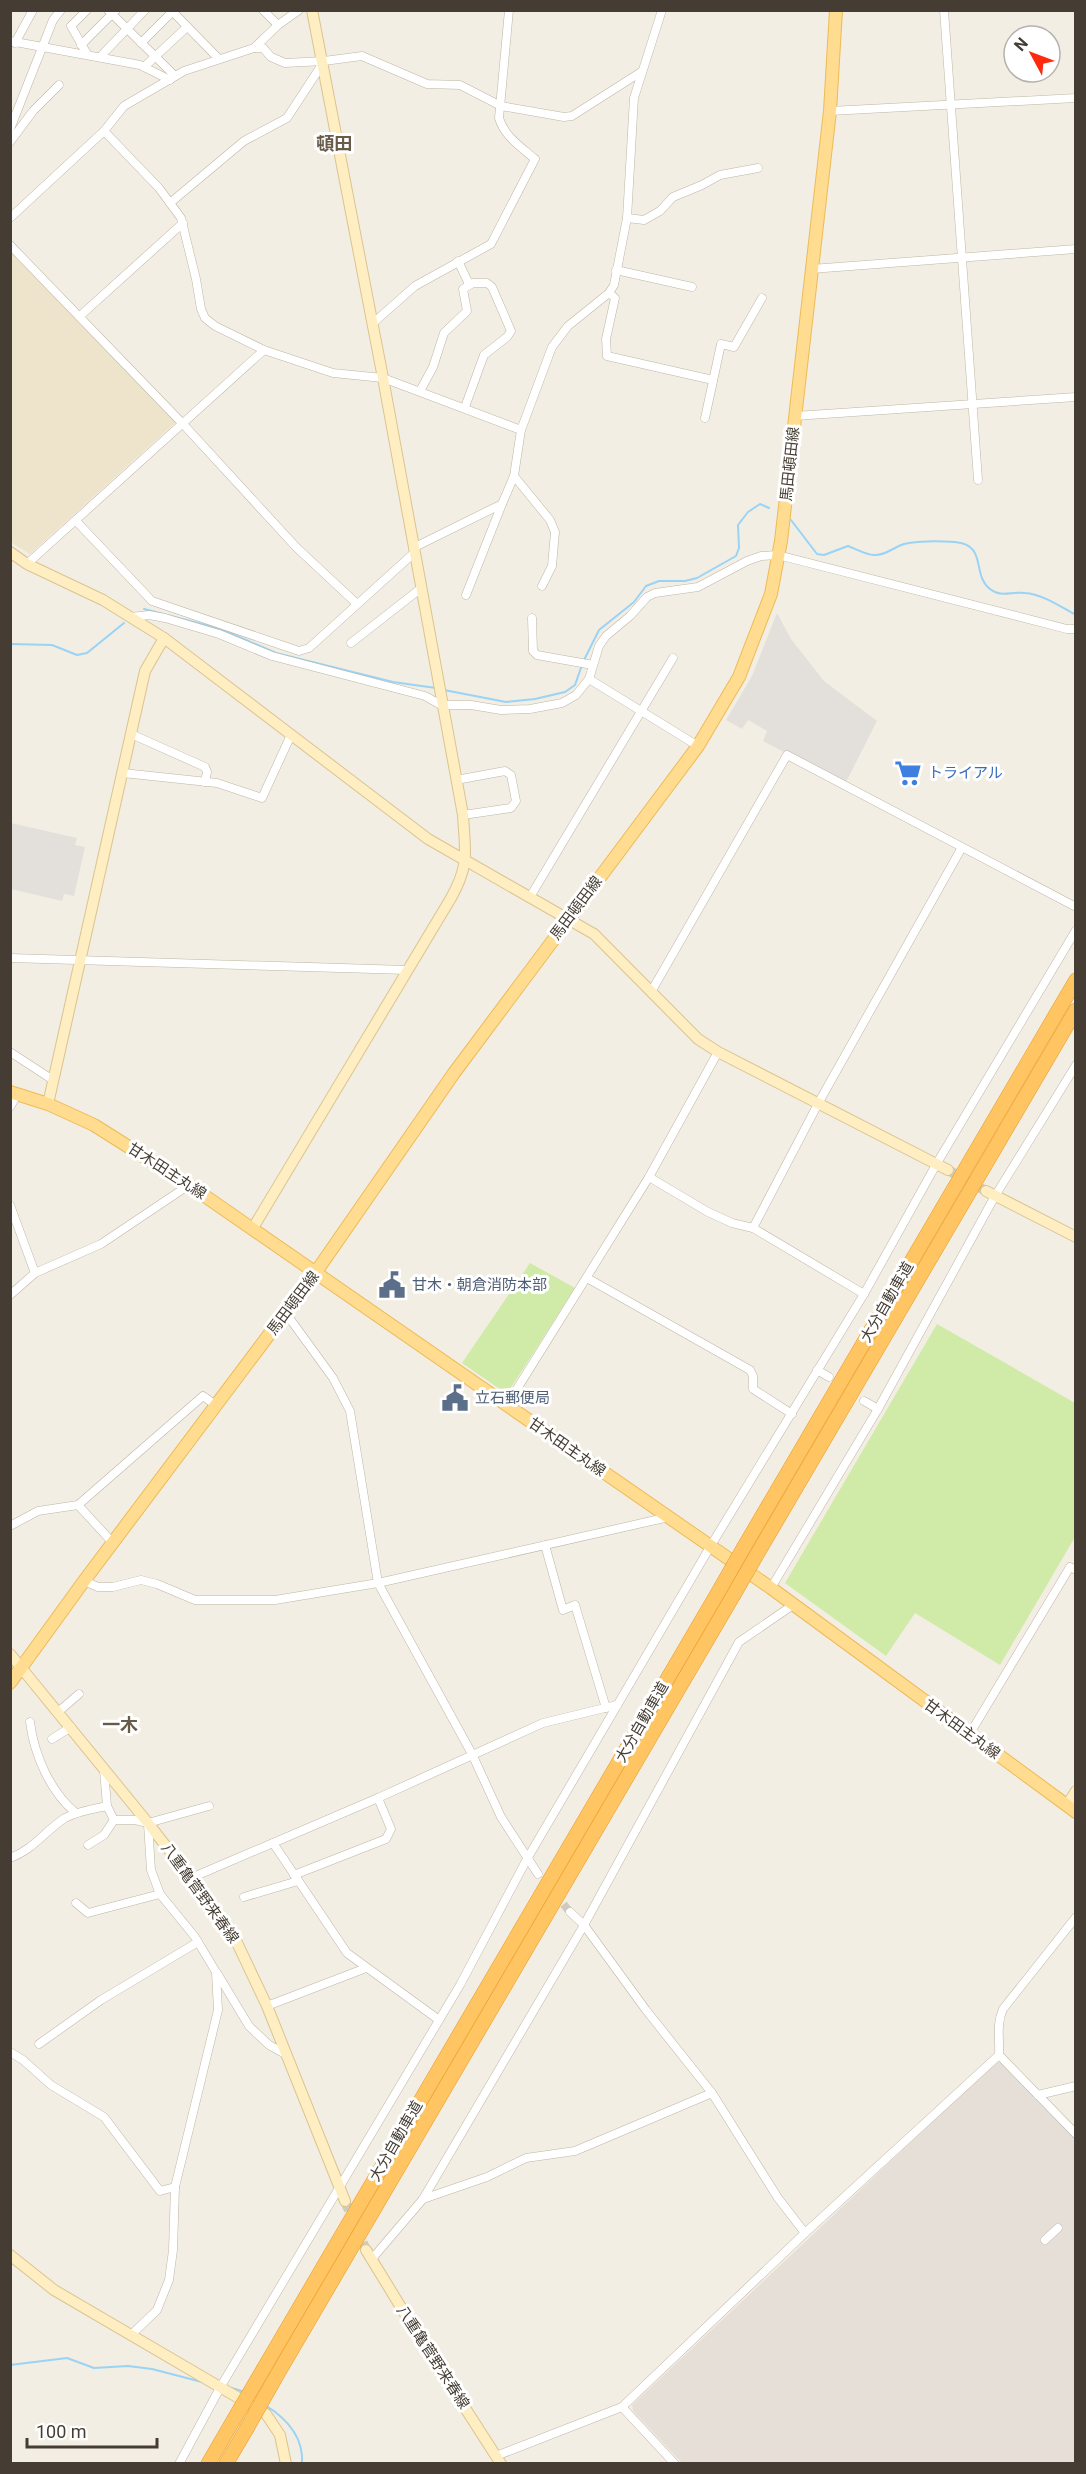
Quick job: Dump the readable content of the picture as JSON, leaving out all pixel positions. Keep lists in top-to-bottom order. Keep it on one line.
{"streets":{"highway":["大分自動車道"],"main road":["馬田頓田線","甘木田主丸線"],"street":["八重亀菅野来春線"]},"crossings":[["馬田頓田線","甘木田主丸線"],["馬田頓田線","八重亀菅野来春線"]],"districts":["頓田","一木"],"places":{"supermarket":["トライアル"],"public building":["甘木・朝倉消防本部","立石郵便局"]},"scale_bar":"100 m","north":"top left"}
